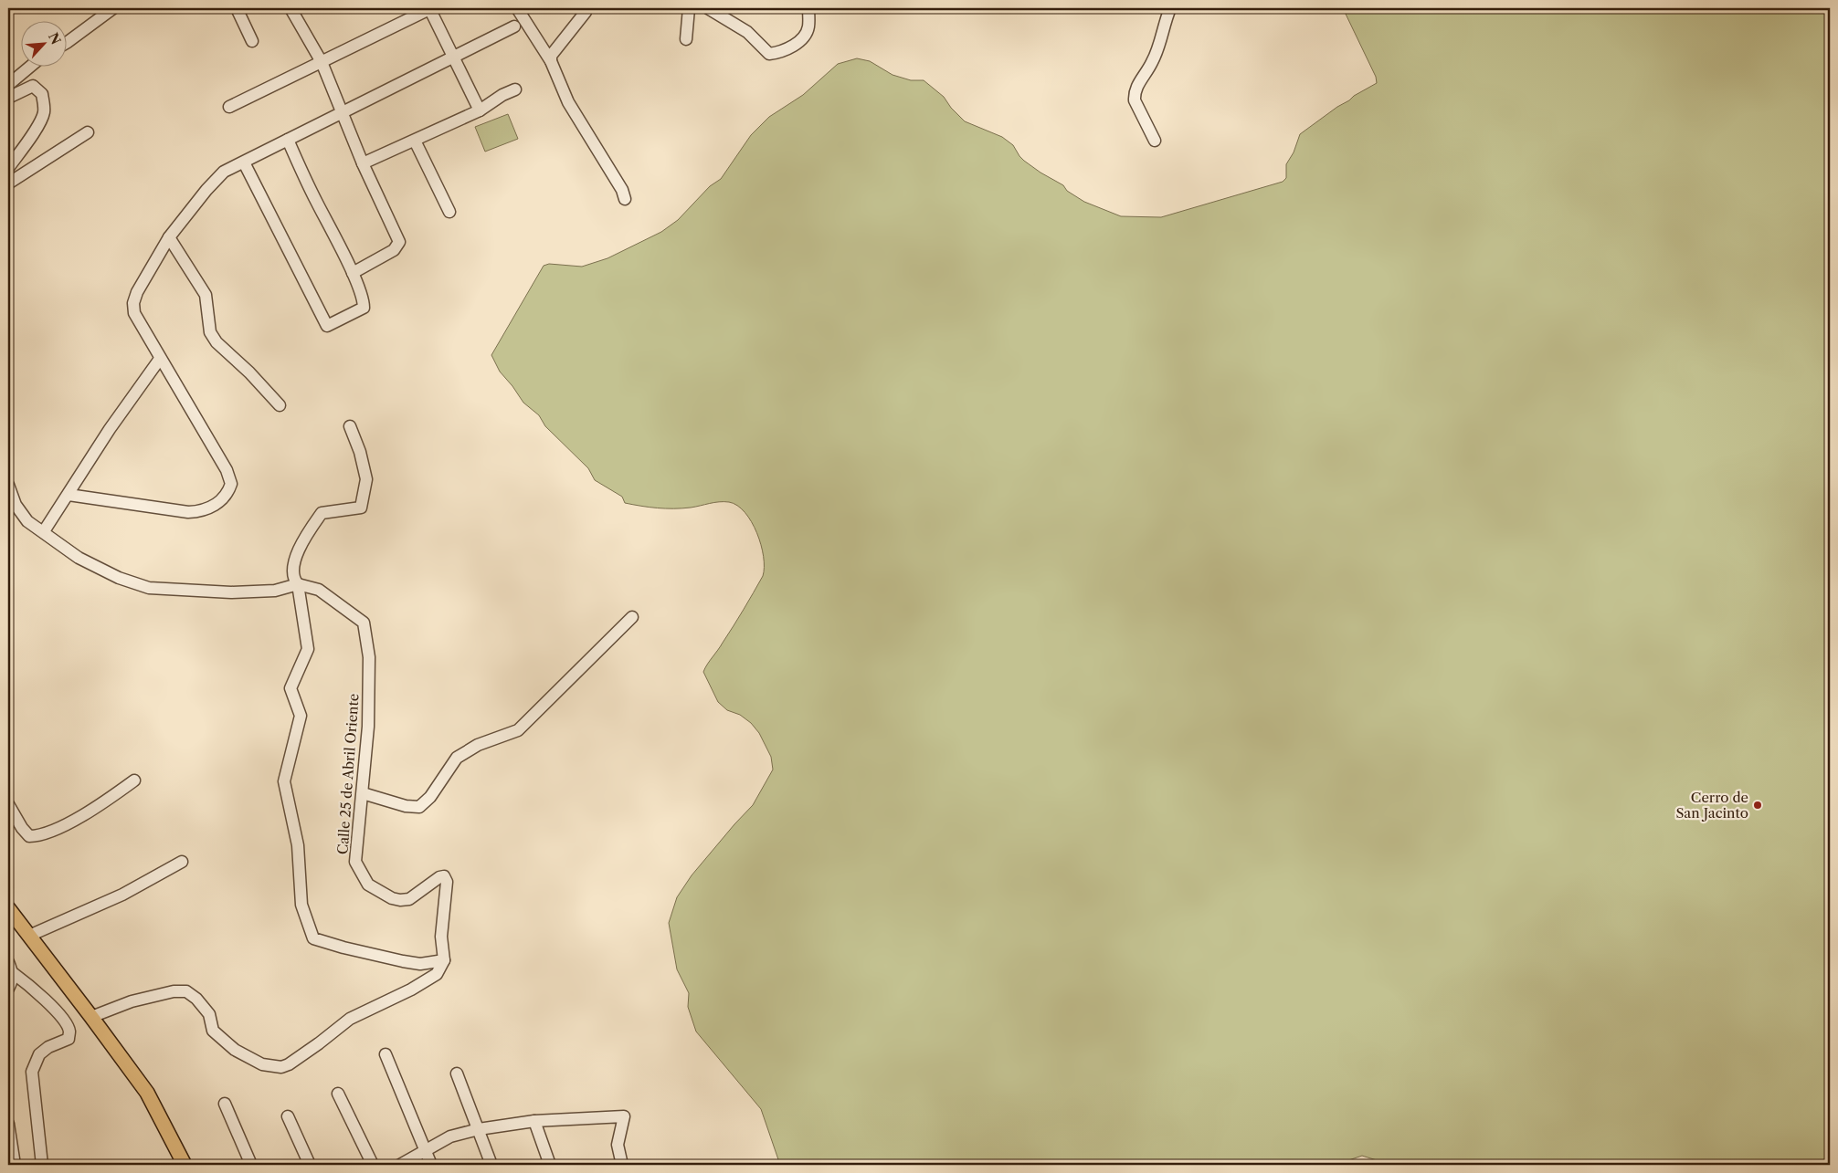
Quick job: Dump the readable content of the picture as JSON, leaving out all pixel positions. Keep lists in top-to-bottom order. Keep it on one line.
{"streets":{"street":["Calle 25 de Abril Oriente"]},"places":["Cerro de San Jacinto"],"north":"top right"}
